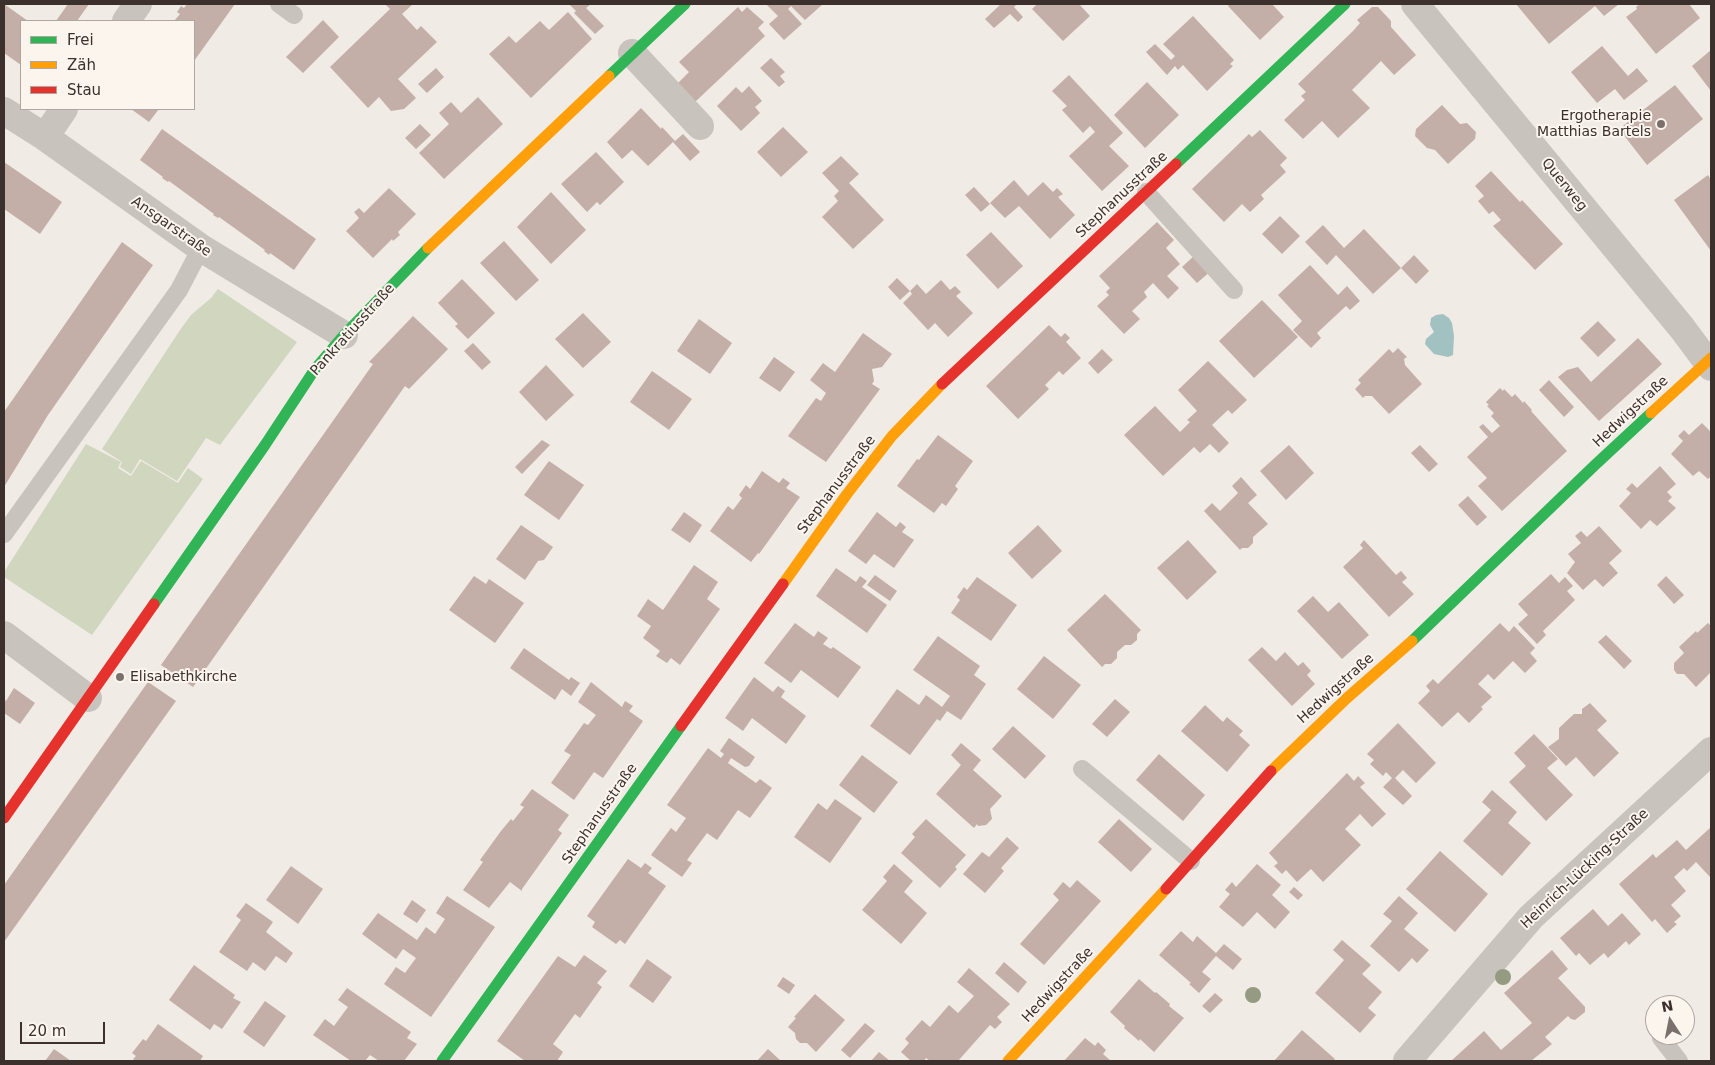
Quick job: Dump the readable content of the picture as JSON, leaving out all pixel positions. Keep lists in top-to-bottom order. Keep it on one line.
{"streets":{"street":["Querweg","Stephanusstraße","Ansgarstraße","Pankratiusstraße","Hedwigstraße","Heinrich-Lücking-Straße"]},"crossings":[["Querweg","Hedwigstraße"],["Ansgarstraße","Pankratiusstraße"]],"places":["Ergotherapie Matthias Bartels","Elisabethkirche"],"legend":["Frei","Zäh","Stau"],"scale_bar":"20 m","north":"top"}
